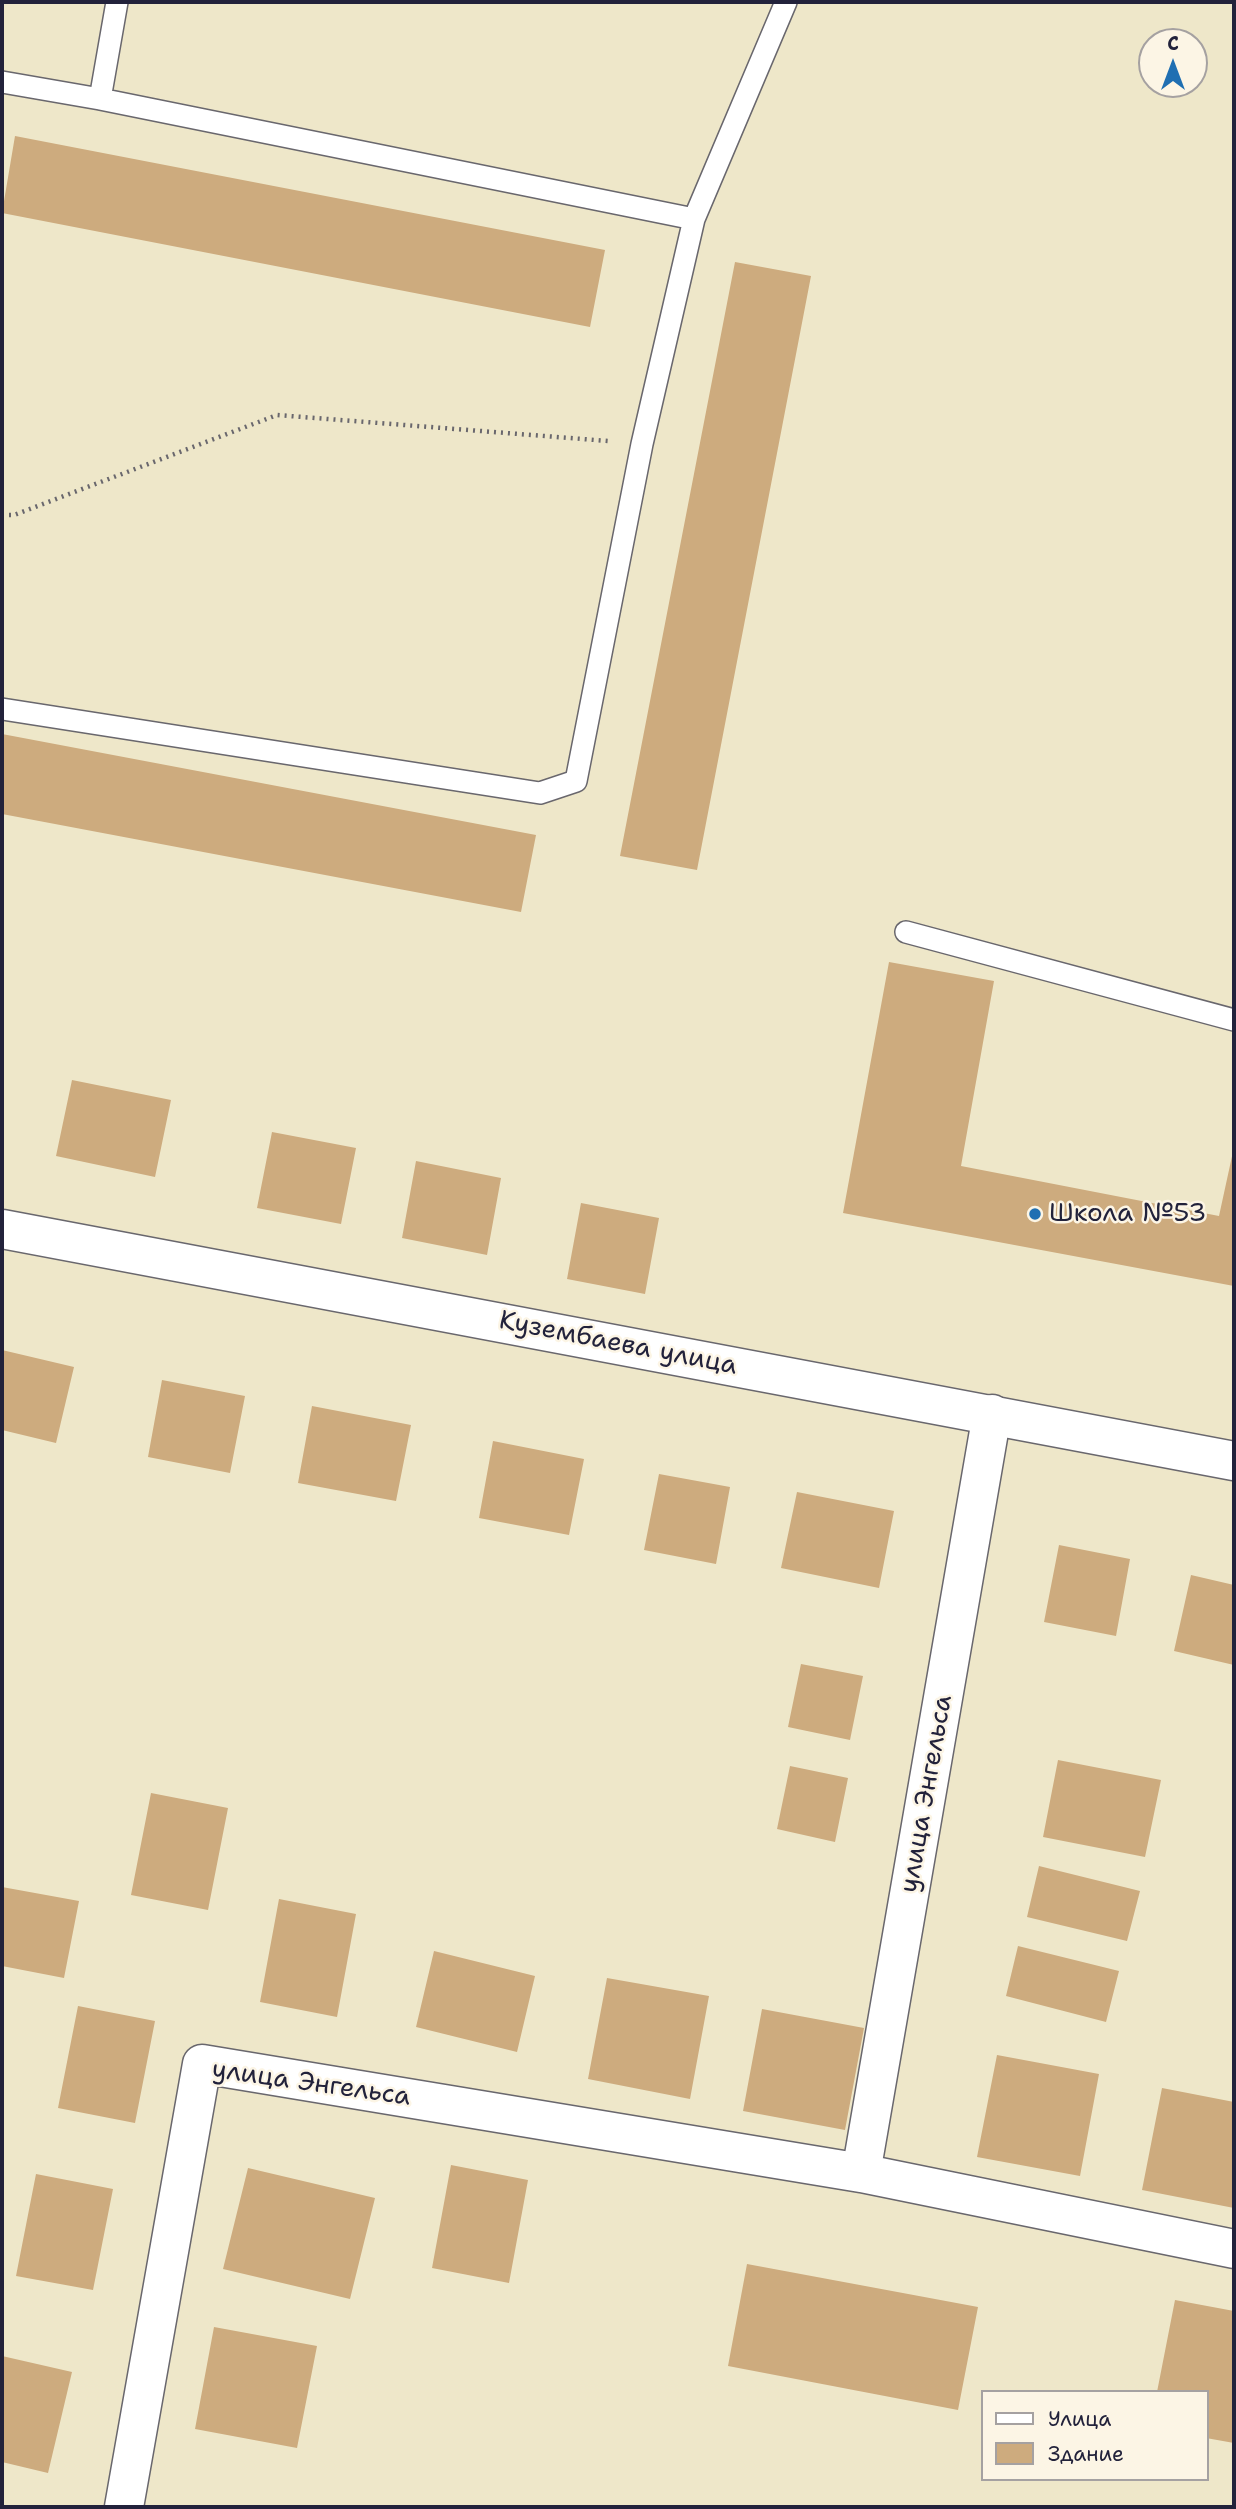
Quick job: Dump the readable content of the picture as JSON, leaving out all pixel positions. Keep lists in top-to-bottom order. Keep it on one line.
{"streets":{"street":["Кузембаева улица","улица Энгельса"]},"crossings":[["Кузембаева улица","улица Энгельса"]],"places":["Школа №53"],"legend":["Улица","Здание"],"north":"top"}
